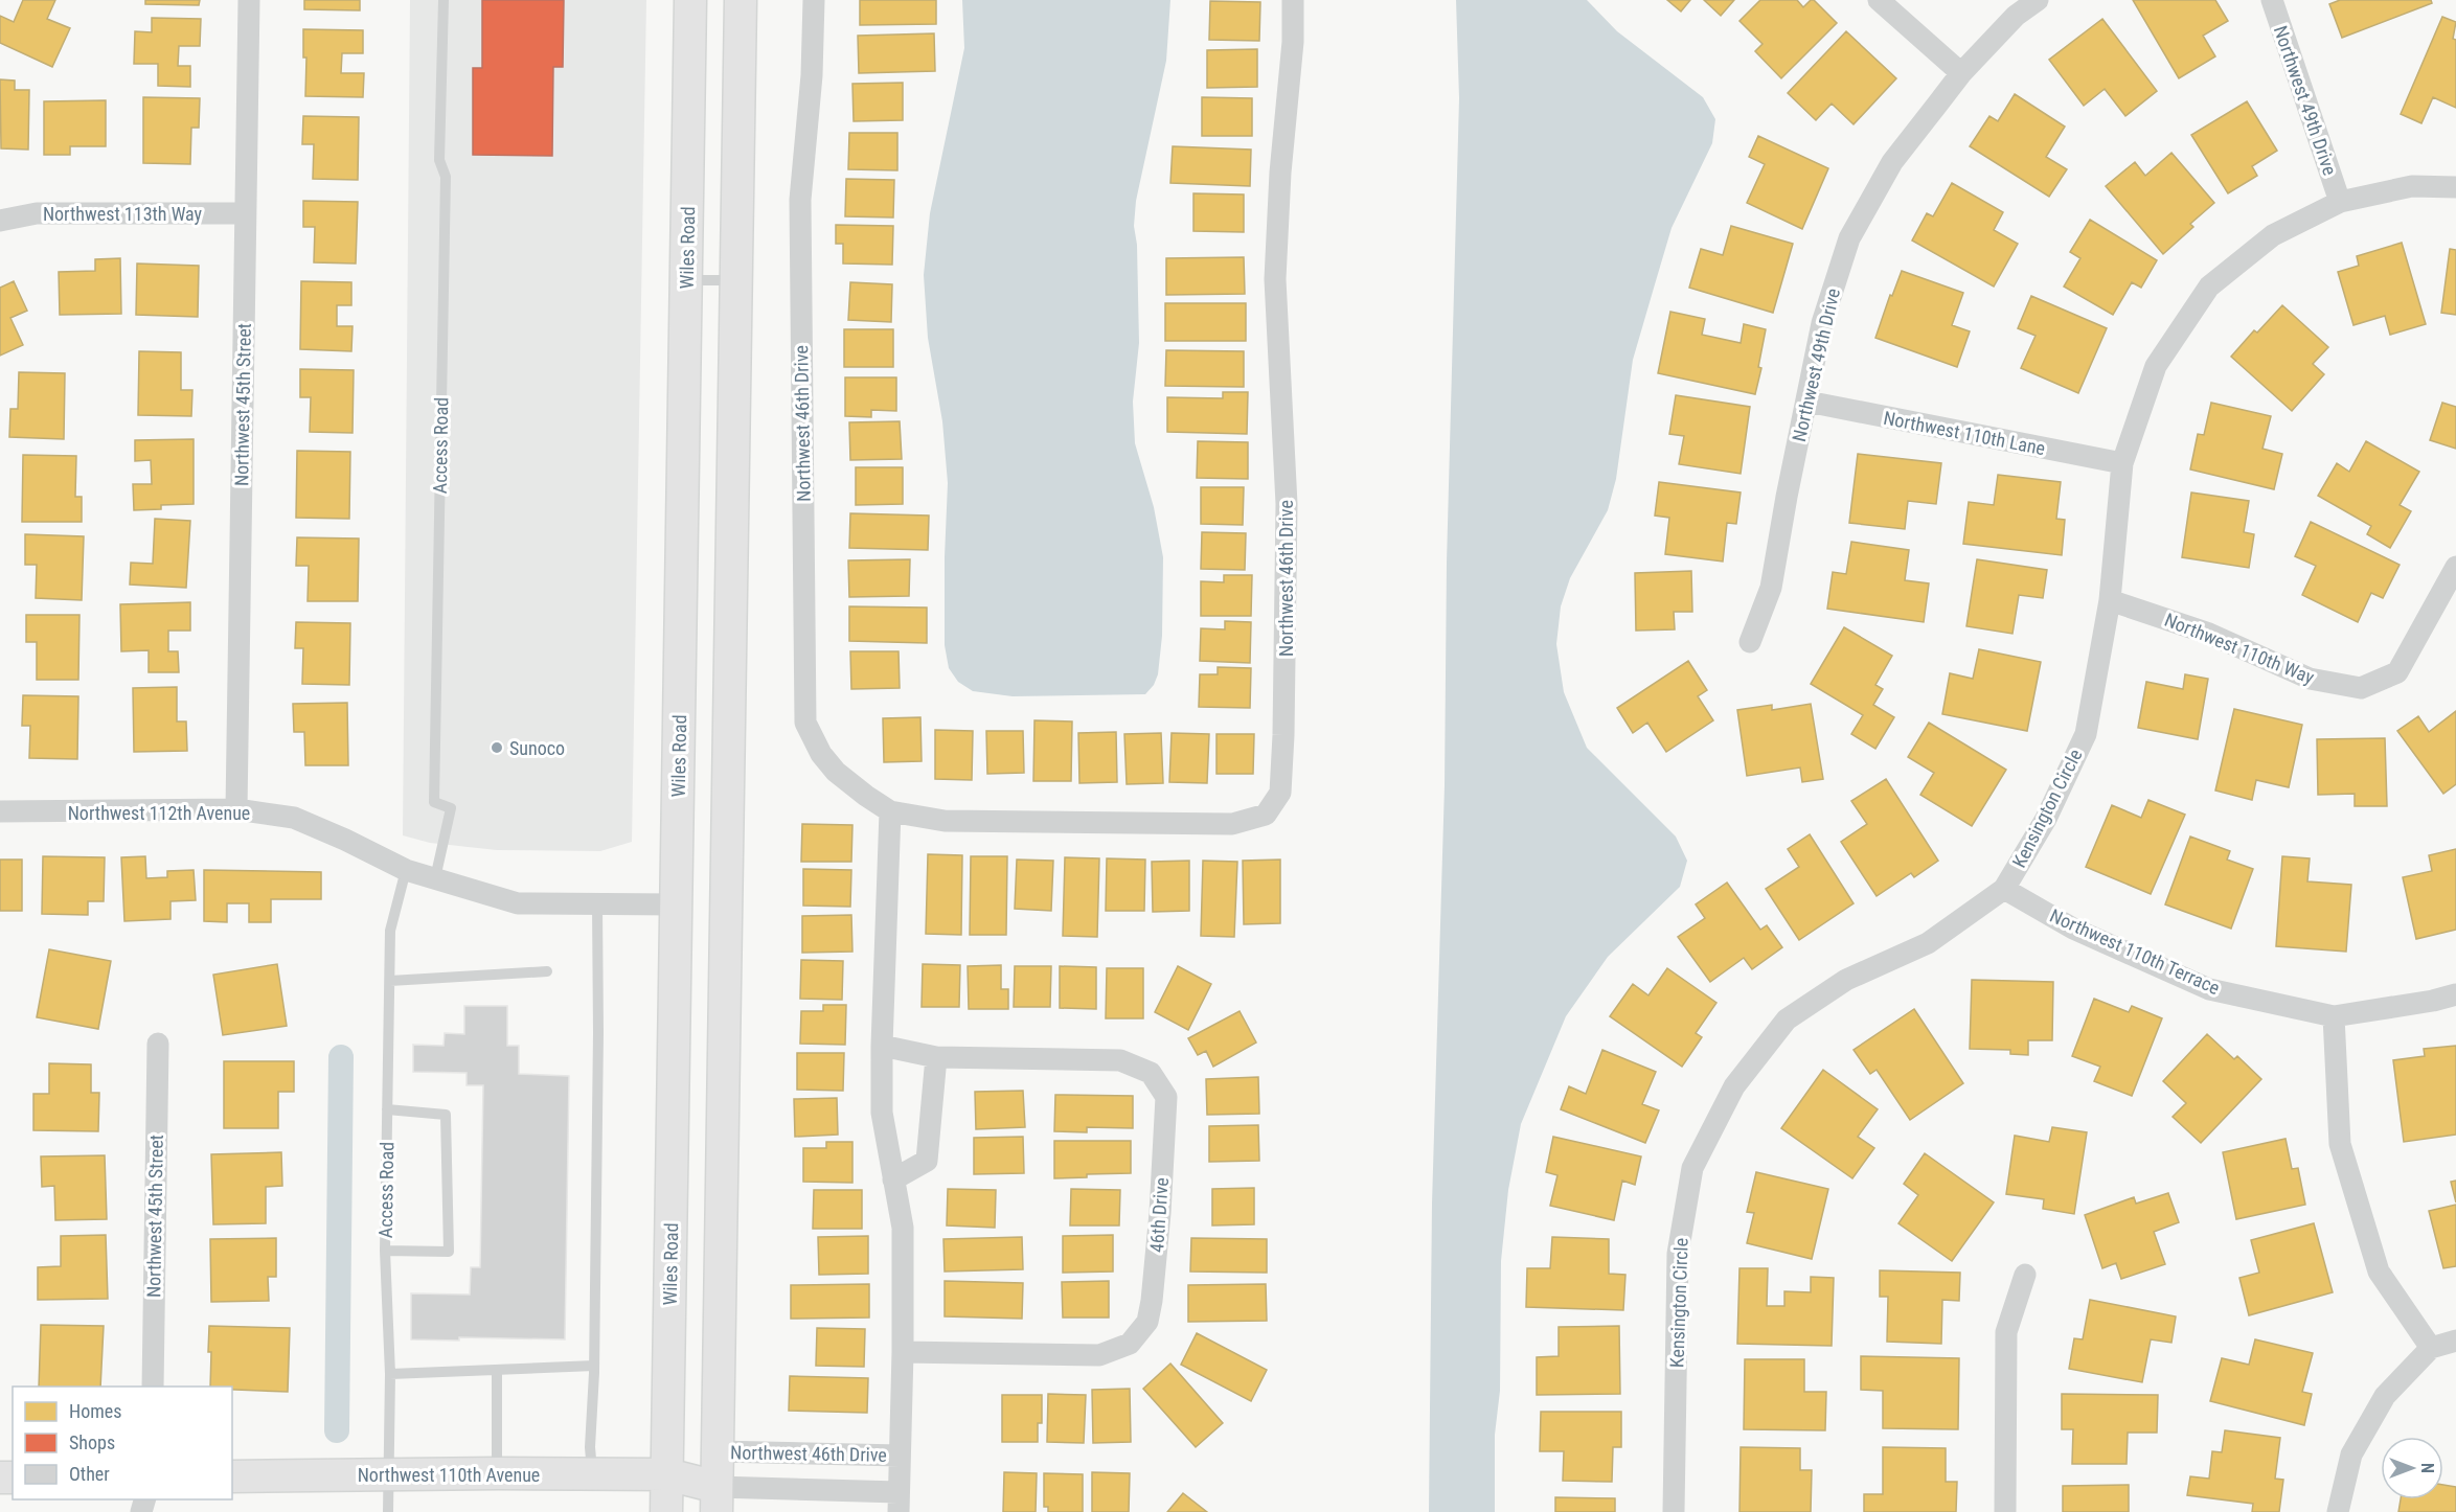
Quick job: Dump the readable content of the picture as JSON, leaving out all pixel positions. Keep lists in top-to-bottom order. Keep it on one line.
{"streets":{"main road":["Wiles Road","Northwest 110th Avenue"],"street":["Northwest 49th Drive","Northwest 113th Way","Northwest 45th Street","Northwest 46th Drive","Northwest 110th Lane","Northwest 110th Way","Kensington Circle","Northwest 112th Avenue","Northwest 110th Terrace","46th Drive"],"lane":["Access Road"]},"crossings":[["Northwest 49th Drive","Northwest 110th Lane"],["Northwest 49th Drive","Kensington Circle"],["Northwest 113th Way","Northwest 45th Street"],["Wiles Road","Northwest 112th Avenue"],["Wiles Road","Northwest 110th Avenue"],["Northwest 45th Street","Northwest 112th Avenue"],["Northwest 46th Drive","Northwest 110th Avenue"],["Northwest 110th Lane","Kensington Circle"],["Access Road","Northwest 112th Avenue"],["Access Road","Northwest 110th Avenue"],["Northwest 110th Way","Kensington Circle"],["Kensington Circle","Northwest 110th Terrace"]],"places":["Sunoco"],"legend":["Homes","Shops","Other"],"north":"right"}
